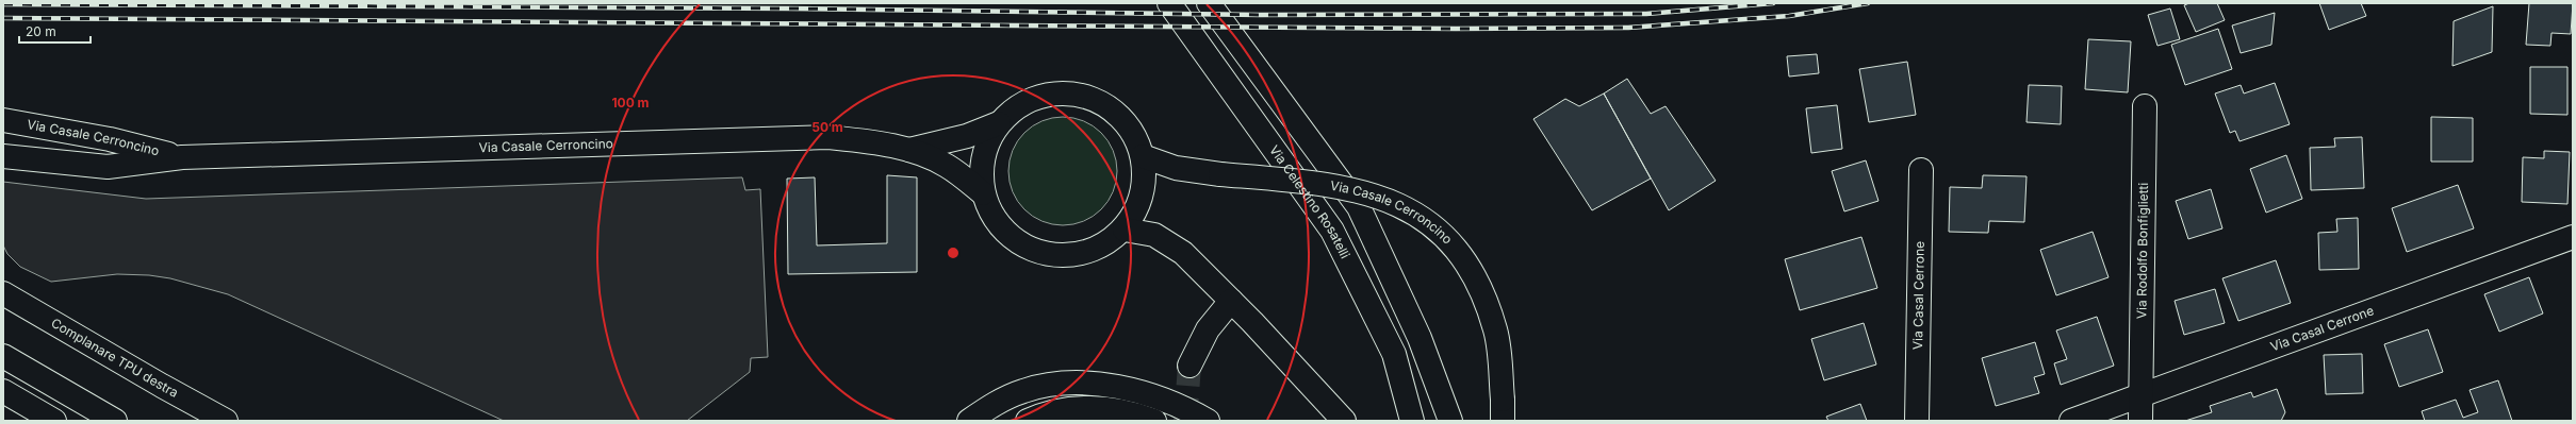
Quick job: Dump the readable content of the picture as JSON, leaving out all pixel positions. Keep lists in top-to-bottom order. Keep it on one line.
{"streets":{"main road":["Via Casale Cerroncino","Via Celestino Rosatelli","Via Rodolfo Bonfiglietti","Via Casal Cerrone","Complanare TPU destra"]},"crossings":[["Via Rodolfo Bonfiglietti","Via Casal Cerrone"]],"scale_bar":"20 m","rings":["100 m","50 m"]}
